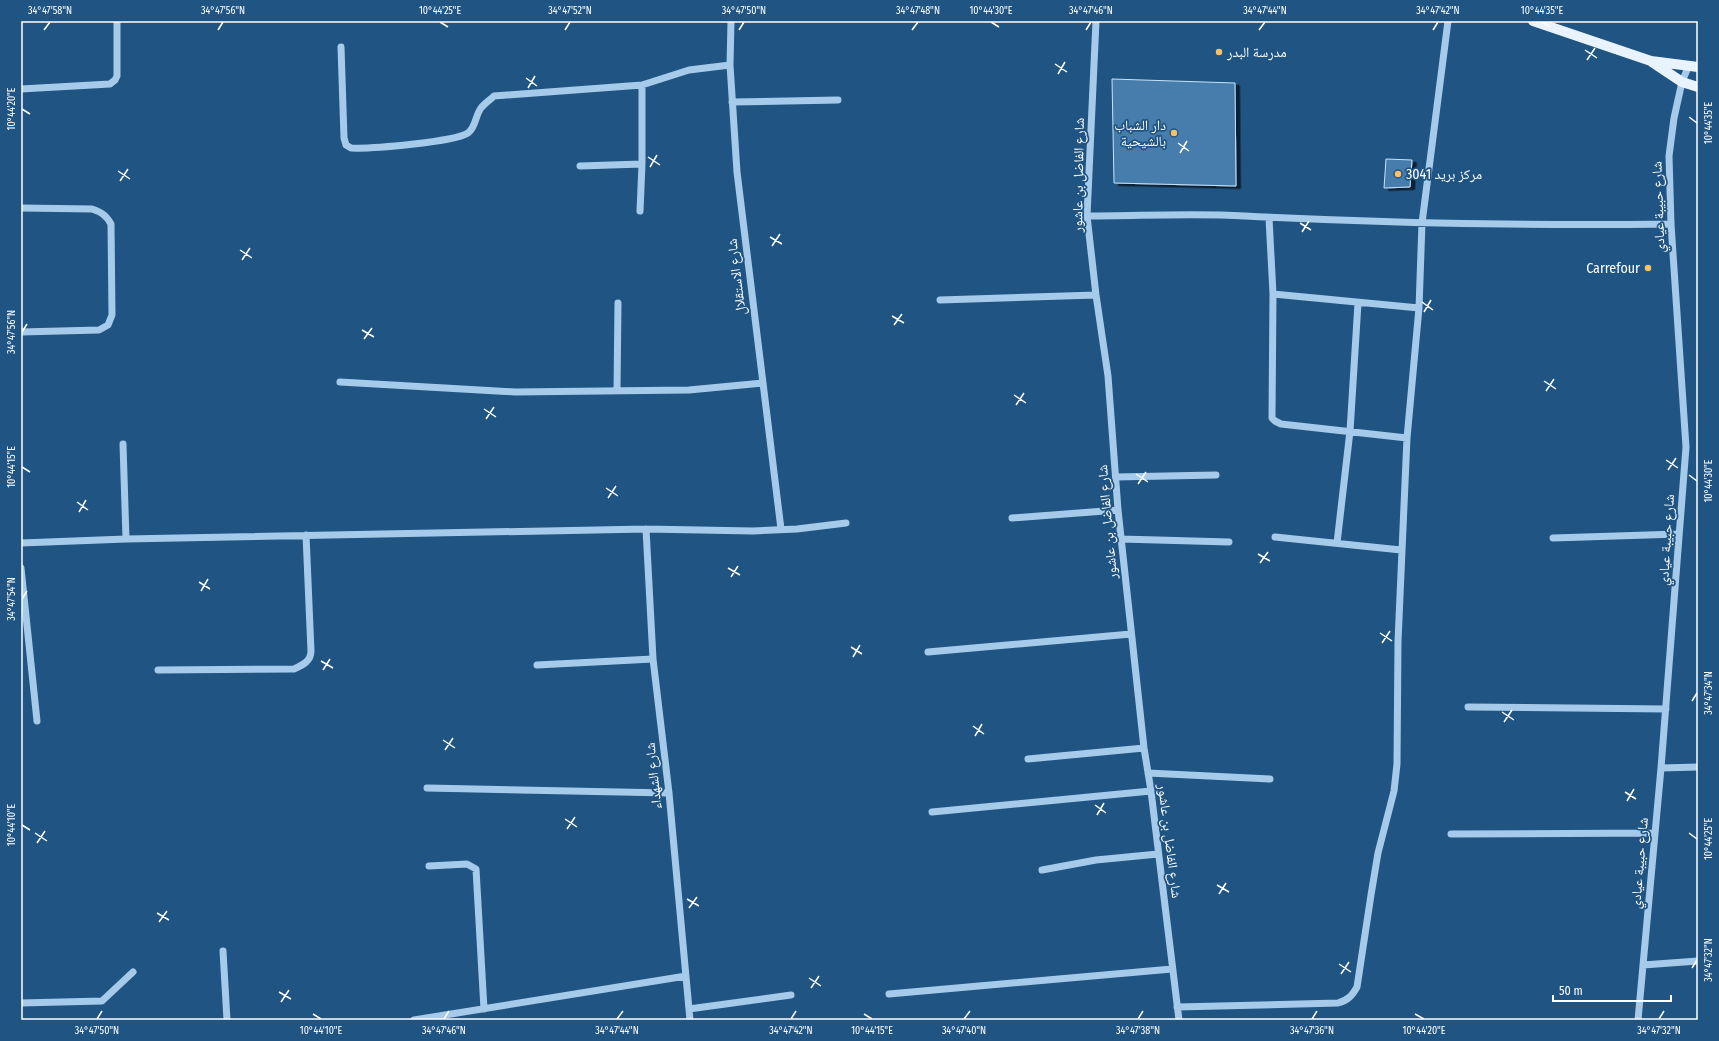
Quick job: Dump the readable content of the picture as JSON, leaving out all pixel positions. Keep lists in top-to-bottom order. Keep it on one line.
{"streets":{"street":["شارع الفاضل بن عاشور","شارع حبيبة عيادي","شارع الاستقلال","شارع الشهداء"]},"places":["مدرسة البدر","دار الشباب بالشيحية","مركز بريد 3041","Carrefour"],"scale_bar":"50 m","coordinates":["34°47'58\"N","34°47'56\"N","10°44'25\"E","34°47'52\"N","34°47'50\"N","34°47'48\"N","10°44'30\"E","34°47'46\"N","34°47'44\"N","34°47'42\"N","10°44'35\"E","10°44'20\"E","10°44'15\"E","34°47'54\"N","34°47'34\"N","10°44'10\"E","34°47'32\"N","34°47'40\"N","34°47'38\"N","34°47'36\"N"]}
